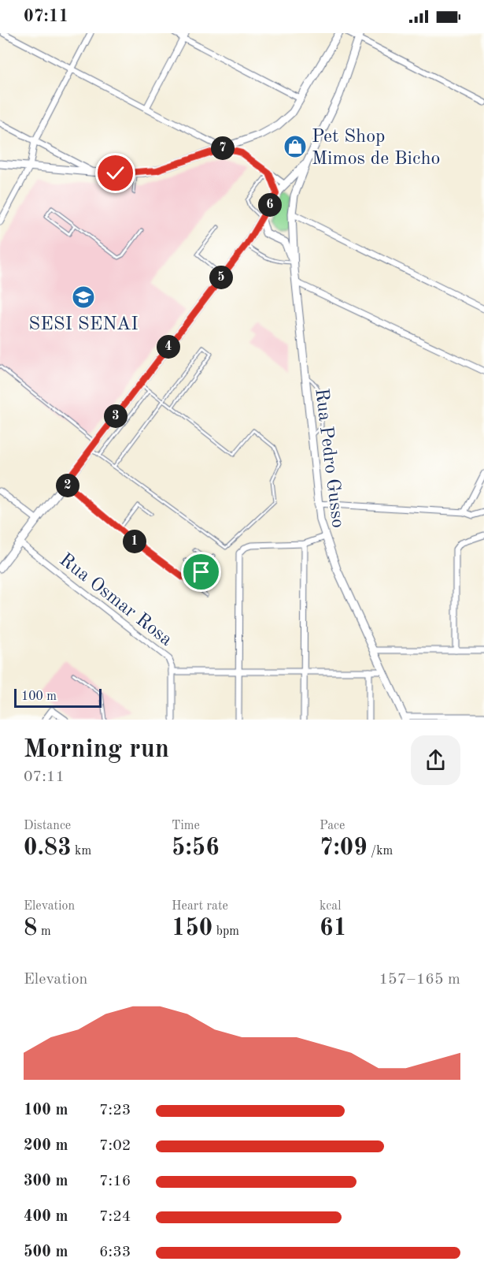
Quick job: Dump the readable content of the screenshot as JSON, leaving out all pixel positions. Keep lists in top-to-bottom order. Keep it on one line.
{"streets":{"main road":["Rua Pedro Gusso"],"street":["Rua Osmar Rosa"]},"crossings":[["Rua Pedro Gusso","Rua Osmar Rosa"]],"places":{"shop":["Pet Shop Mimos de Bicho"],"school or university":["SESI SENAI"]},"scale_bar":"100 m","page":{"status":"07:11","pins":["7","6","5","4","3","2","1"],"scale":"100 m","heading":["Morning run","07:11"],"stats":[["Distance","0.83 km"],["Time","5:56"],["Pace","7:09 /km"],["Elevation","8 m"],["Heart rate","150 bpm"],["kcal","61"]],"chart":["Elevation","157–165 m"],"list":[{"name":"100 m","note":"7:23"},{"name":"200 m","note":"7:02"},{"name":"300 m","note":"7:16"},{"name":"400 m","note":"7:24"},{"name":"500 m","note":"6:33"}]}}
